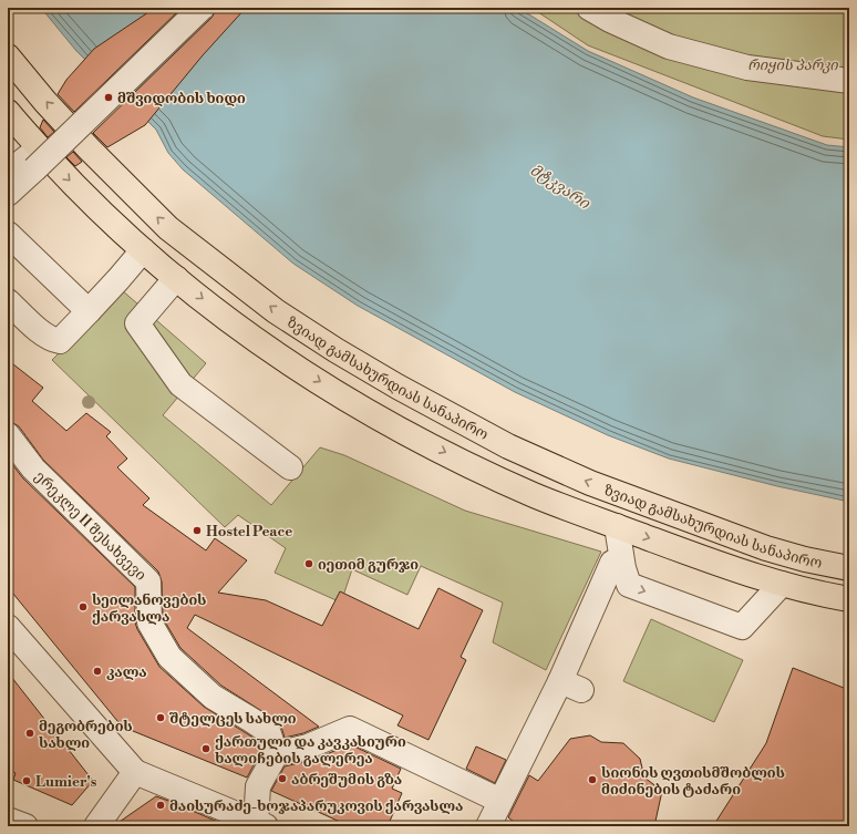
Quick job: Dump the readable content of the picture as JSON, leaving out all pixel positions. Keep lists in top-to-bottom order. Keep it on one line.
{"streets":{"highway":["ზვიად გამსახურდიას სანაპირო"],"street":["ერეკლე II შესახვევი"]},"water":["მტკვარი"],"parks":["რიყის პარკი"],"places":["მშვიდობის ხიდი","Hostel Peace","იეთიმ გურჯი","სეილანოვების ქარვასლა","კალა","შტელცეს სახლი","მეგობრების სახლი","ქართული და კავკასიური ხალიჩების გალერეა","აბრეშუმის გზა","სიონის ღვთისმშობლის მიძინების ტაძარი","Lumier's","მაისურაძე-ხოჯაპარუკოვის ქარვასლა"]}
